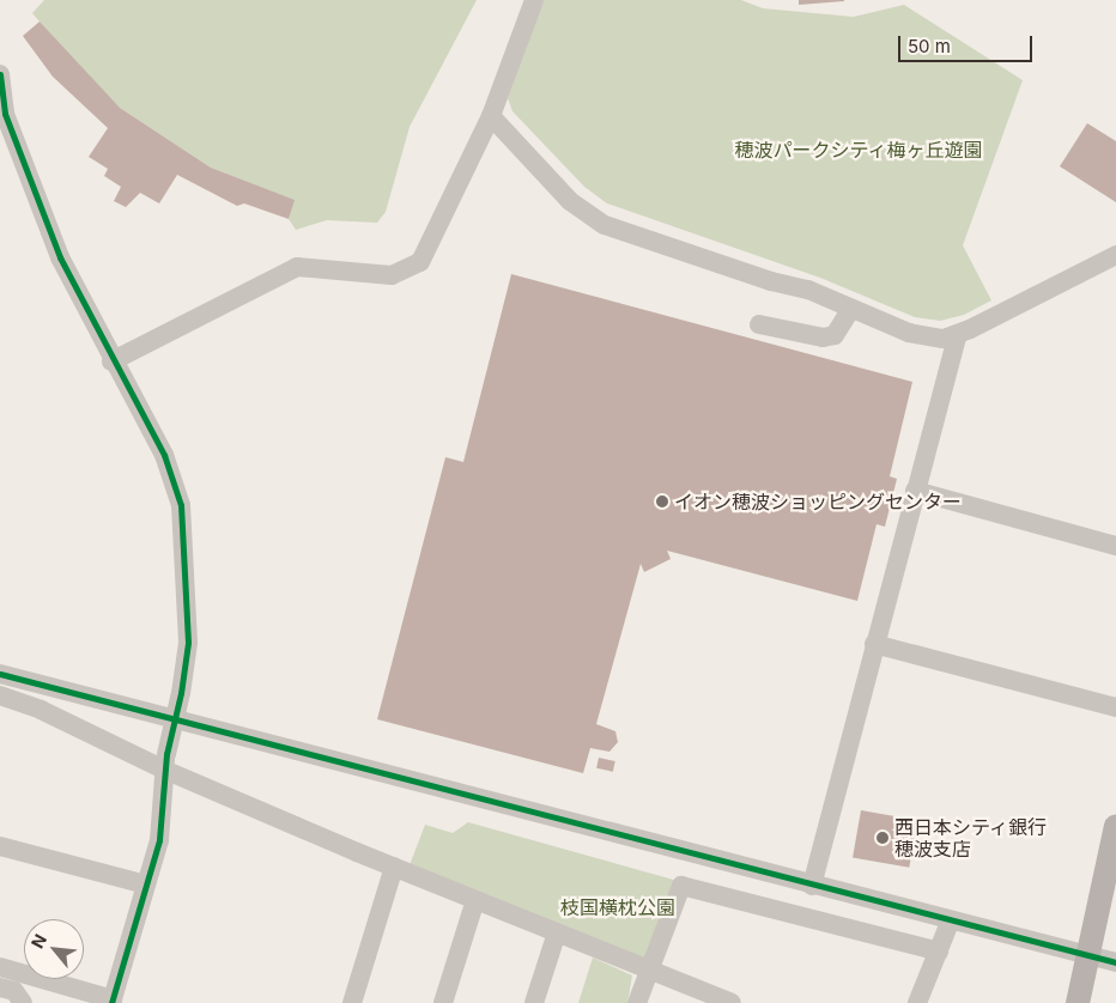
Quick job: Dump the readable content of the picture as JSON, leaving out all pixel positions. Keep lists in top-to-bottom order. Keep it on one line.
{"parks":["穂波パークシティ梅ヶ丘遊園","枝国横枕公園"],"places":["イオン穂波ショッピングセンター","西日本シティ銀行 穂波支店"],"scale_bar":"50 m","north":"top left"}
